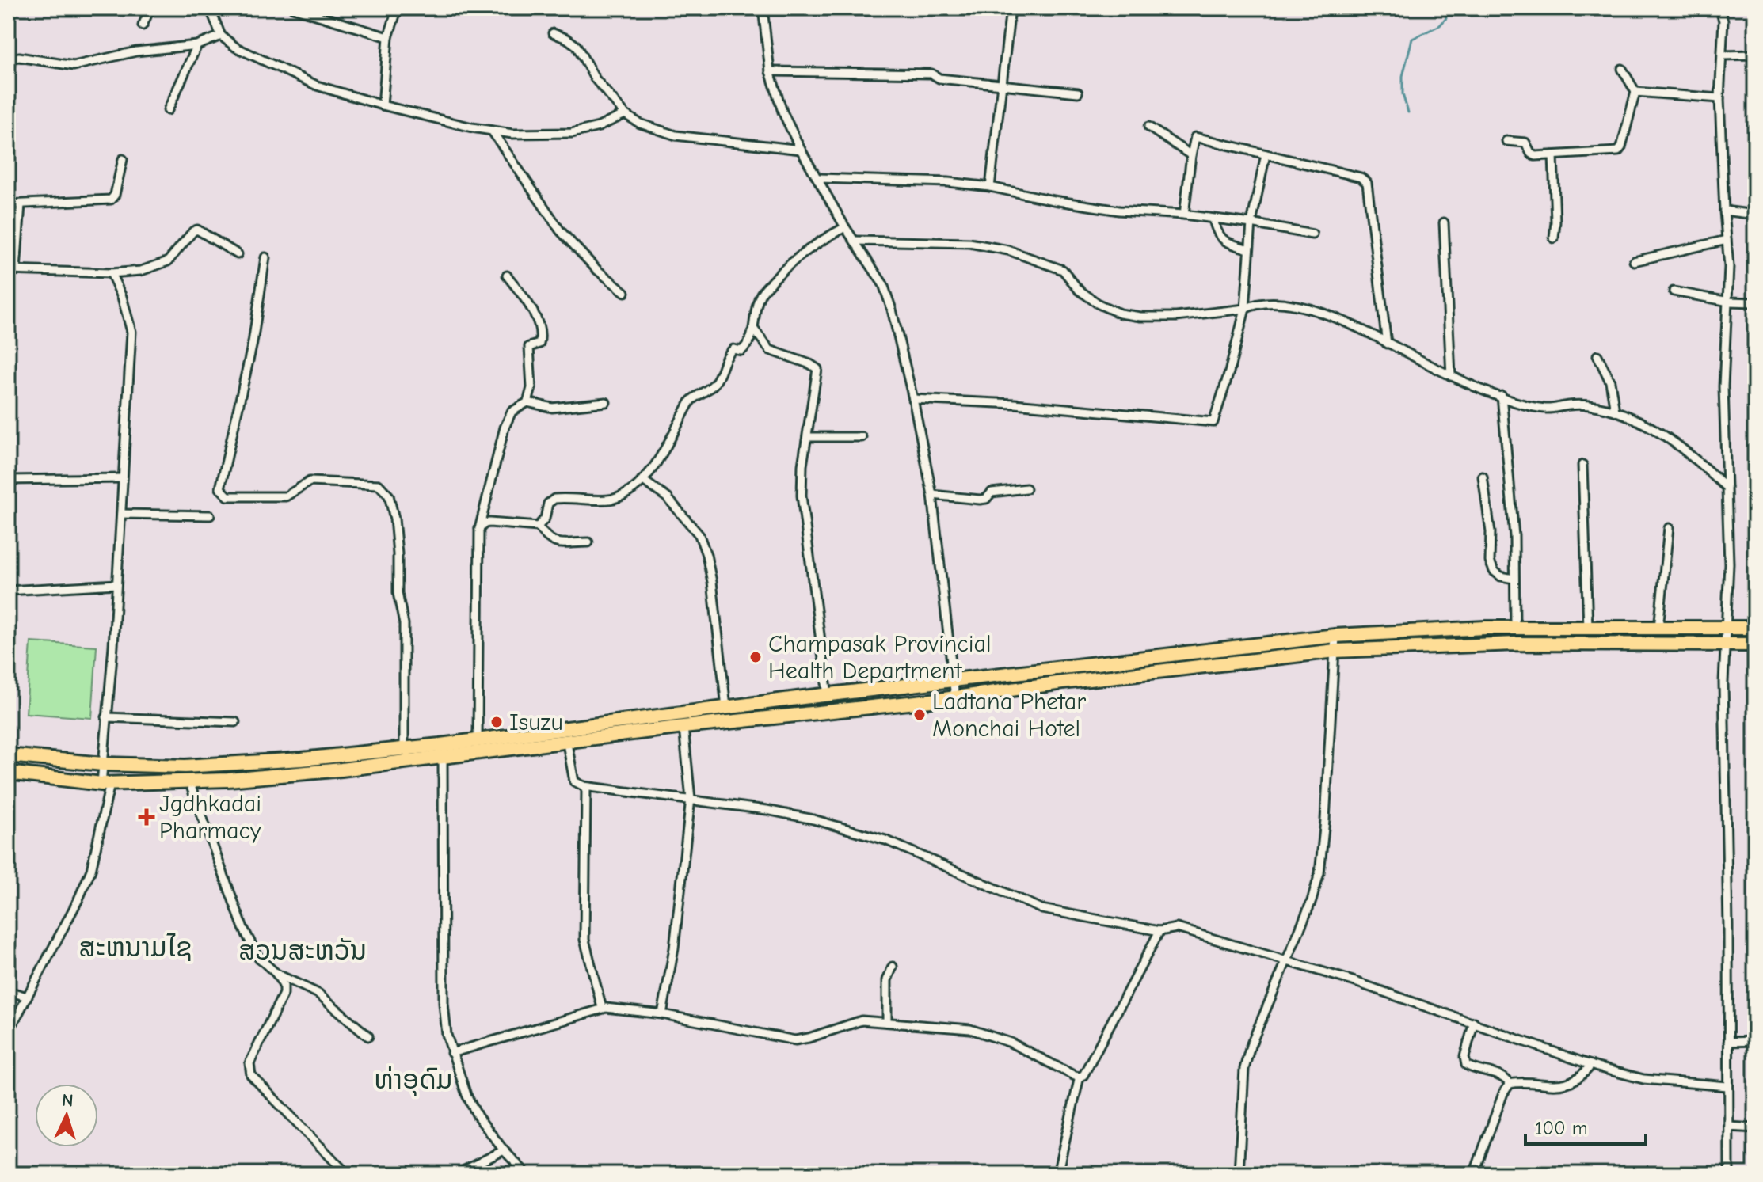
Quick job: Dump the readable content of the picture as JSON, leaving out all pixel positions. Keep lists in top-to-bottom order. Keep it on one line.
{"districts":["ສະຫນາມໄຊ","ສວນສະຫວັນ","ທ່າອຸດົມ"],"places":{"other":["Champasak Provincial Health Department","Ladtana Phetar Monchai Hotel","Isuzu"],"health":["Jgdhkadai Pharmacy"]},"scale_bar":"100 m","north":"top"}
